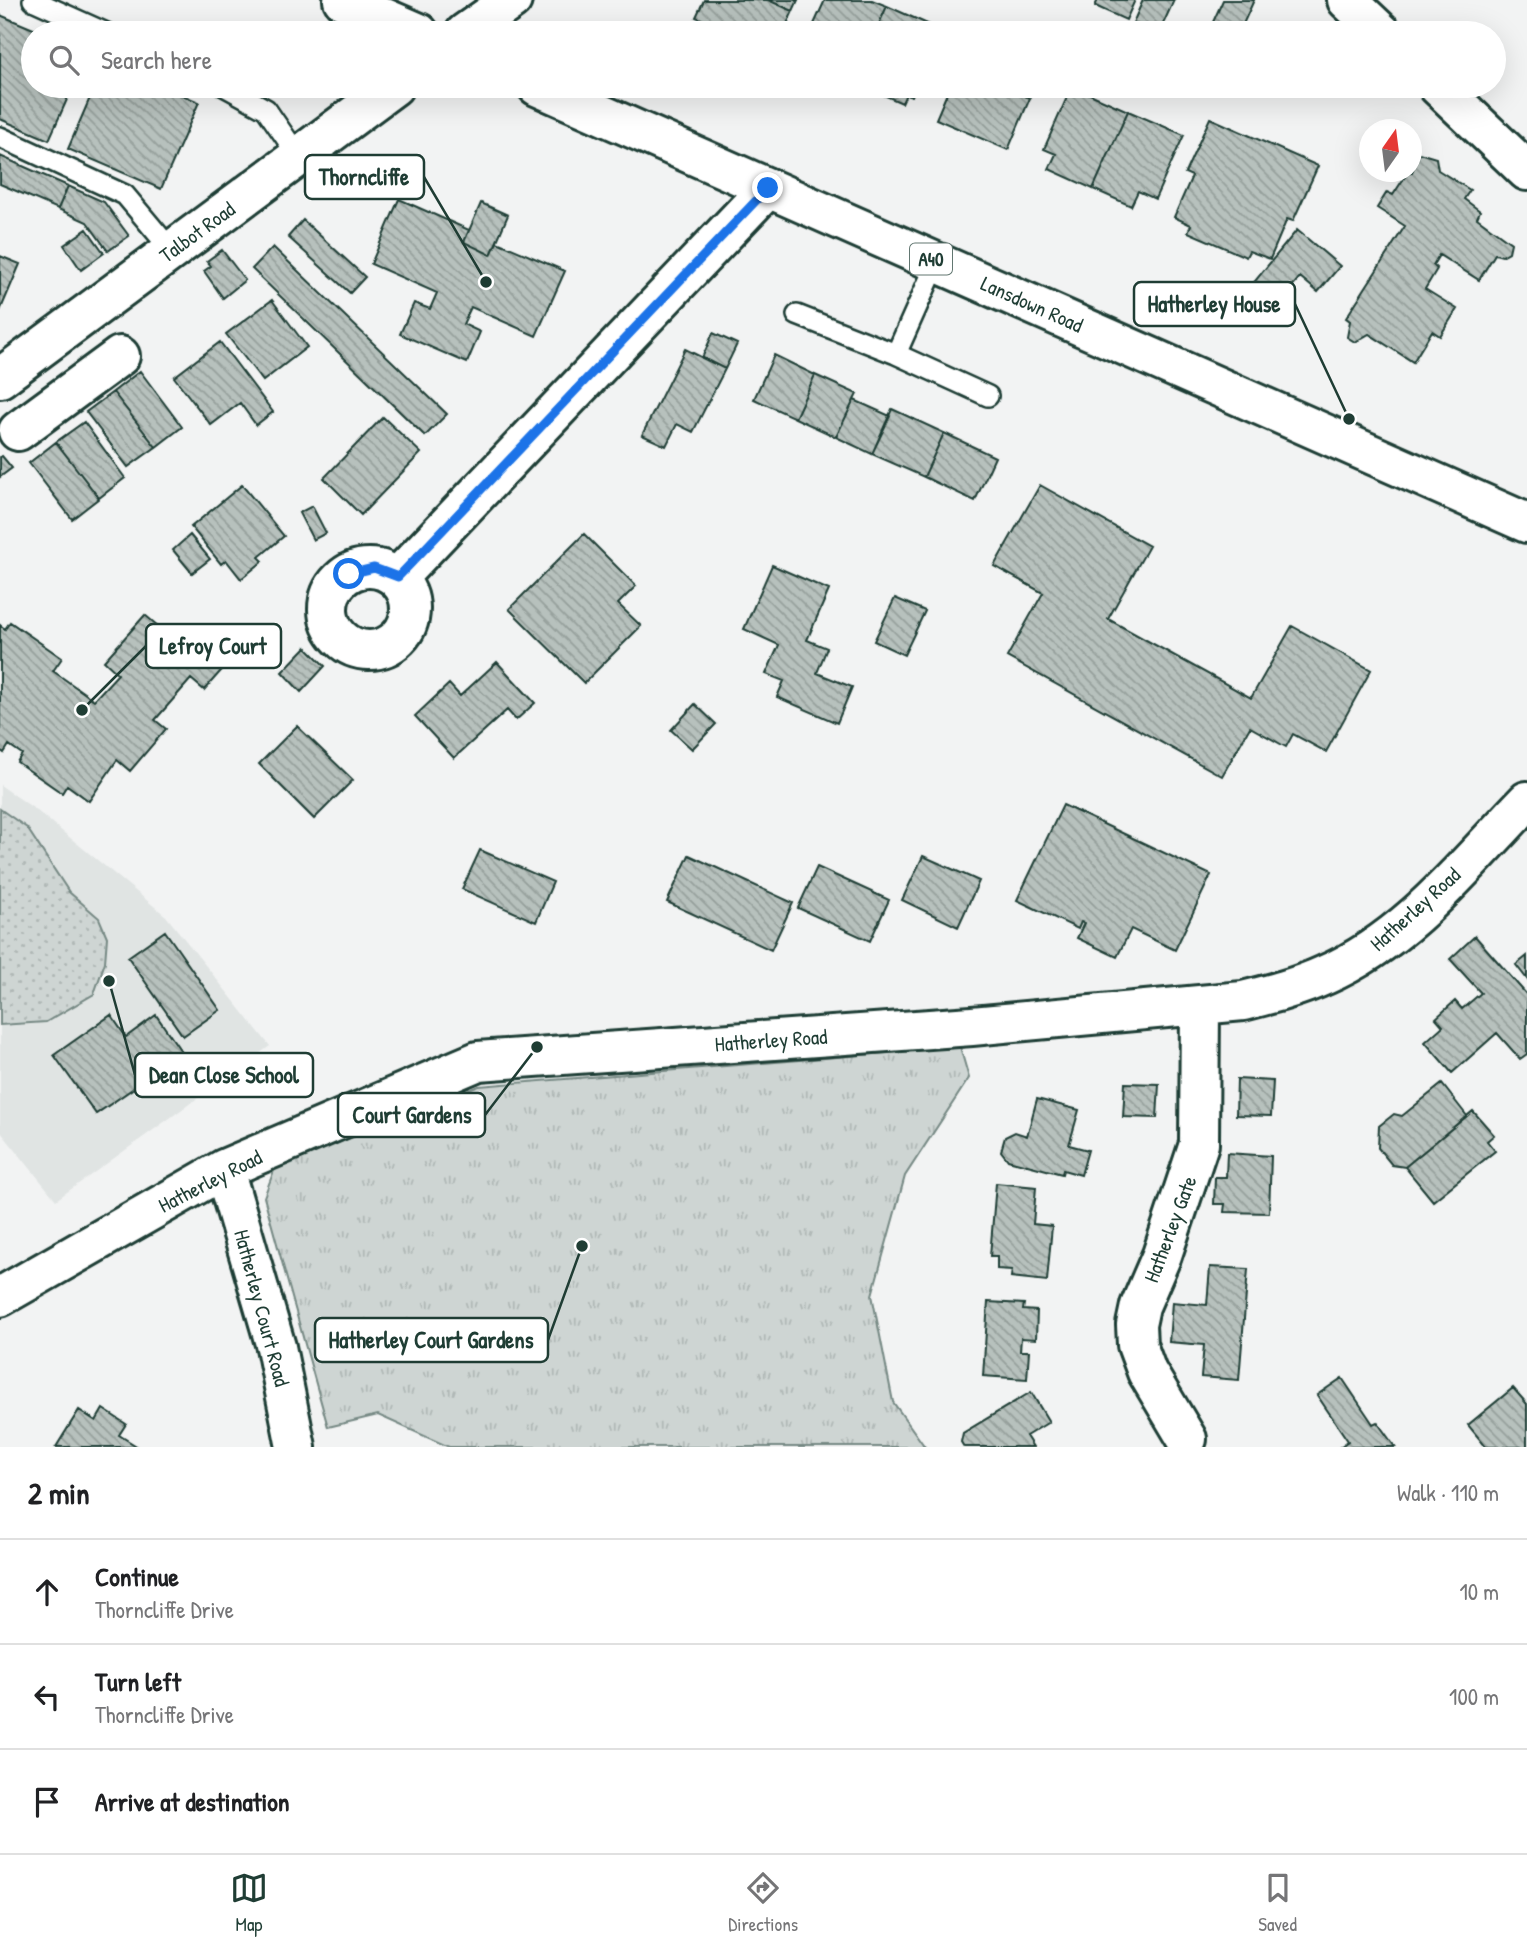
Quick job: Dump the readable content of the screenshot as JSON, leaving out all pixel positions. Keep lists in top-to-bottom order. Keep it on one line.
{"streets":{"main road":["Talbot Road","A40","Lansdown Road","Hatherley Road","Hatherley Gate","Hatherley Court Road"]},"crossings":[["Hatherley Road","Hatherley Gate"],["Hatherley Road","Hatherley Court Road"]],"places":["Thorncliffe","Hatherley House","Lefroy Court","Dean Close School","Court Gardens","Hatherley Court Gardens"],"north":"top","page":{"search":"Search here","heading":["2 min","Walk · 110 m"],"list":[["Continue","Thorncliffe Drive","10 m"],["Turn left","Thorncliffe Drive","100 m"],"Arrive at destination"],"nav":["Map","Directions","Saved"]}}
